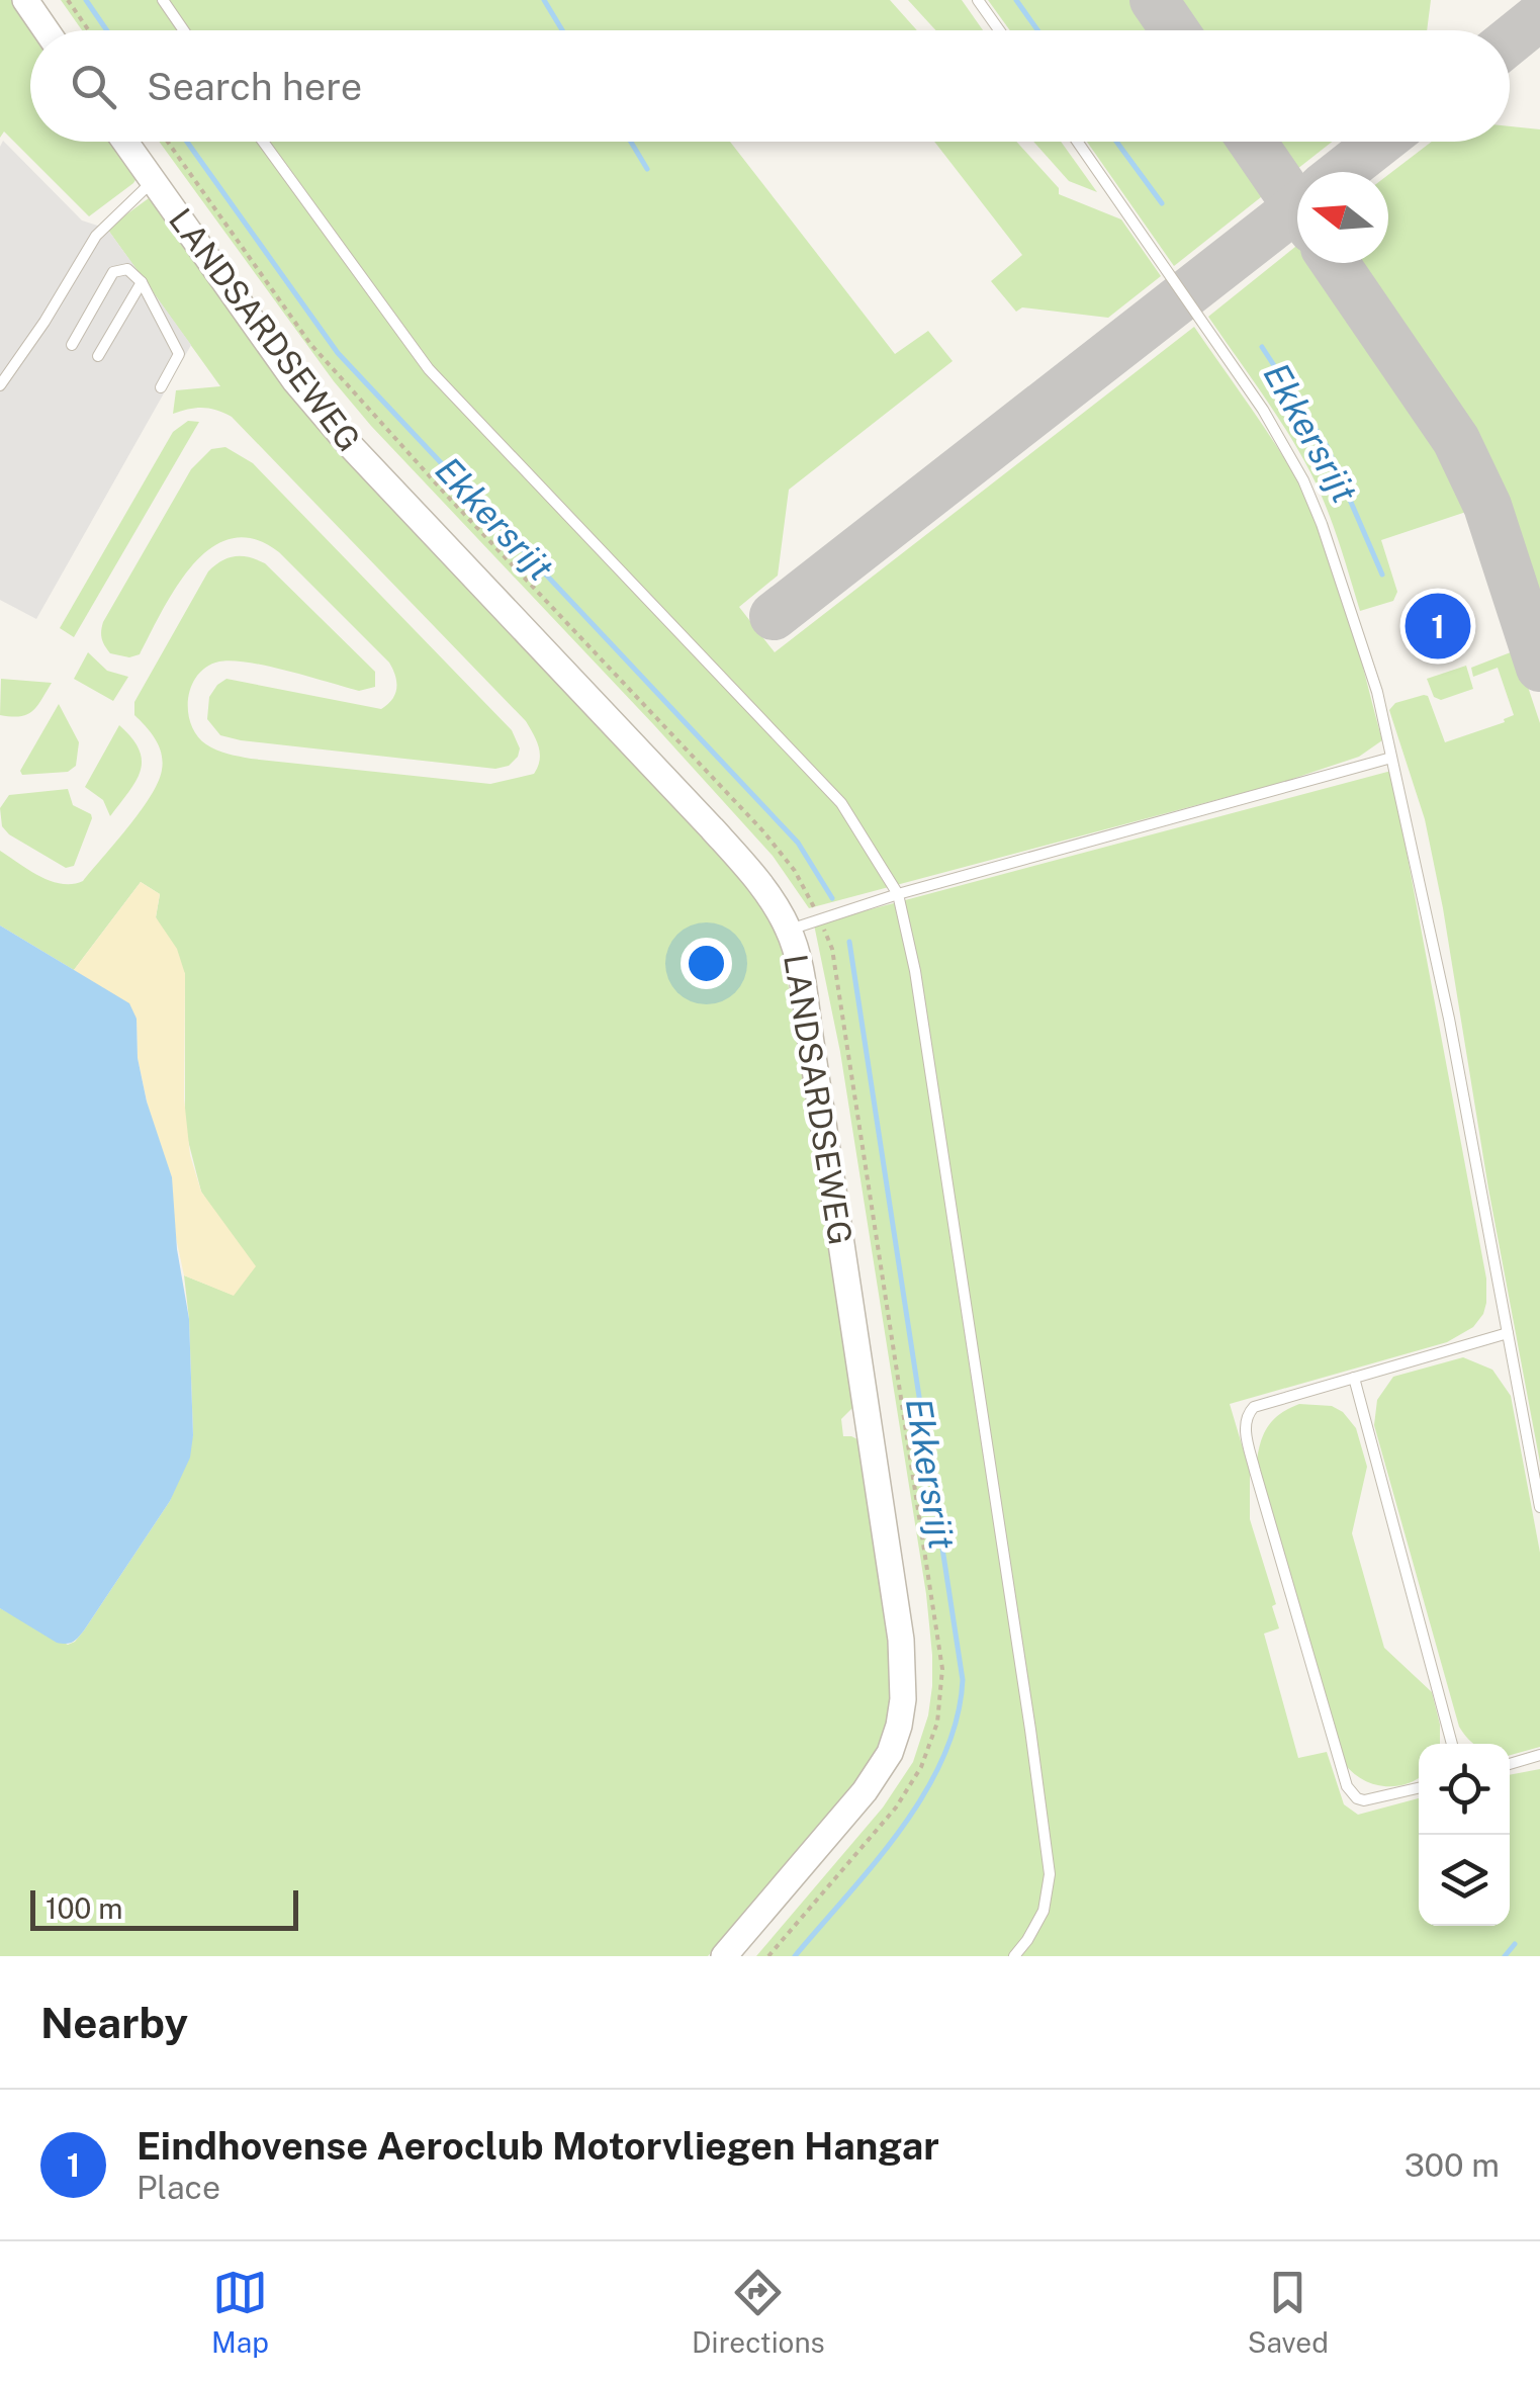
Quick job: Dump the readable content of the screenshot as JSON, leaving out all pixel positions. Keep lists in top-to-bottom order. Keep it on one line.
{"streets":{"street":["LANDSARDSEWEG"]},"water":["Ekkersrijt"],"scale_bar":"100 m","north":"left","page":{"search":"Search here","pins":"1","scale":"100 m","heading":"Nearby","list":[{"mark":"1","name":"Eindhovense Aeroclub Motorvliegen Hangar","note":"Place","value":"300 m"}],"nav":["Map","Directions","Saved"]}}
